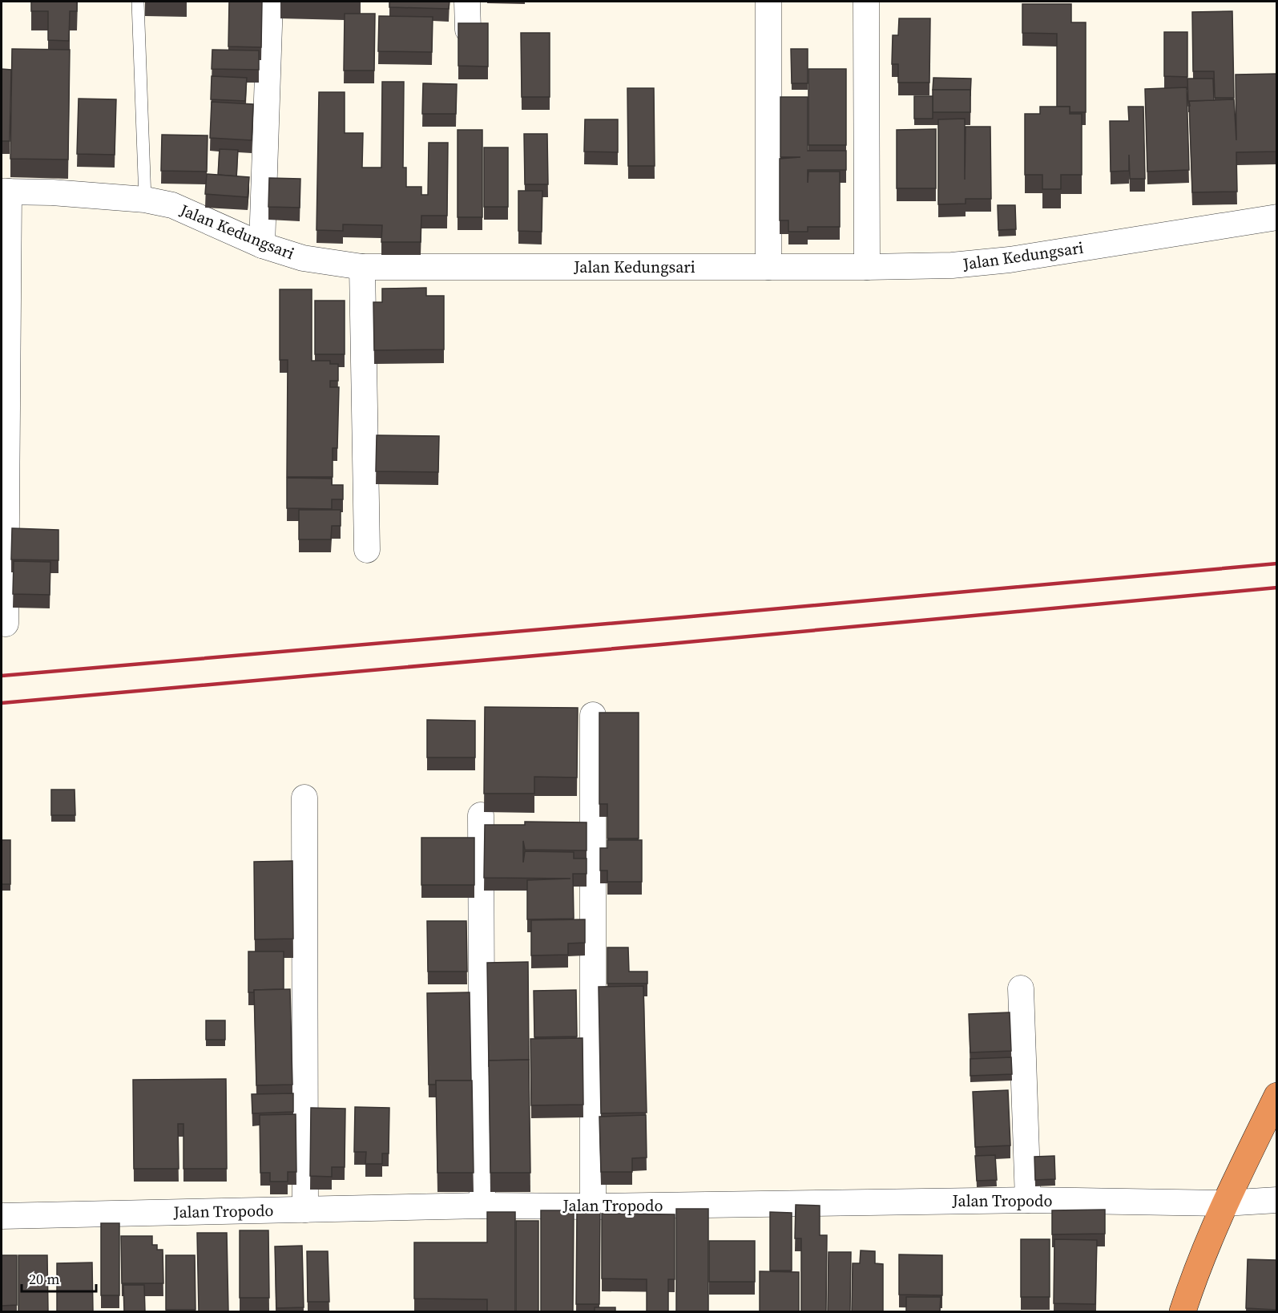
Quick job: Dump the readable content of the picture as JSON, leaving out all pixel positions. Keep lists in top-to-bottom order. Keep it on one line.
{"streets":{"street":["Jalan Kedungsari","Jalan Tropodo"]},"scale_bar":"20 m"}
